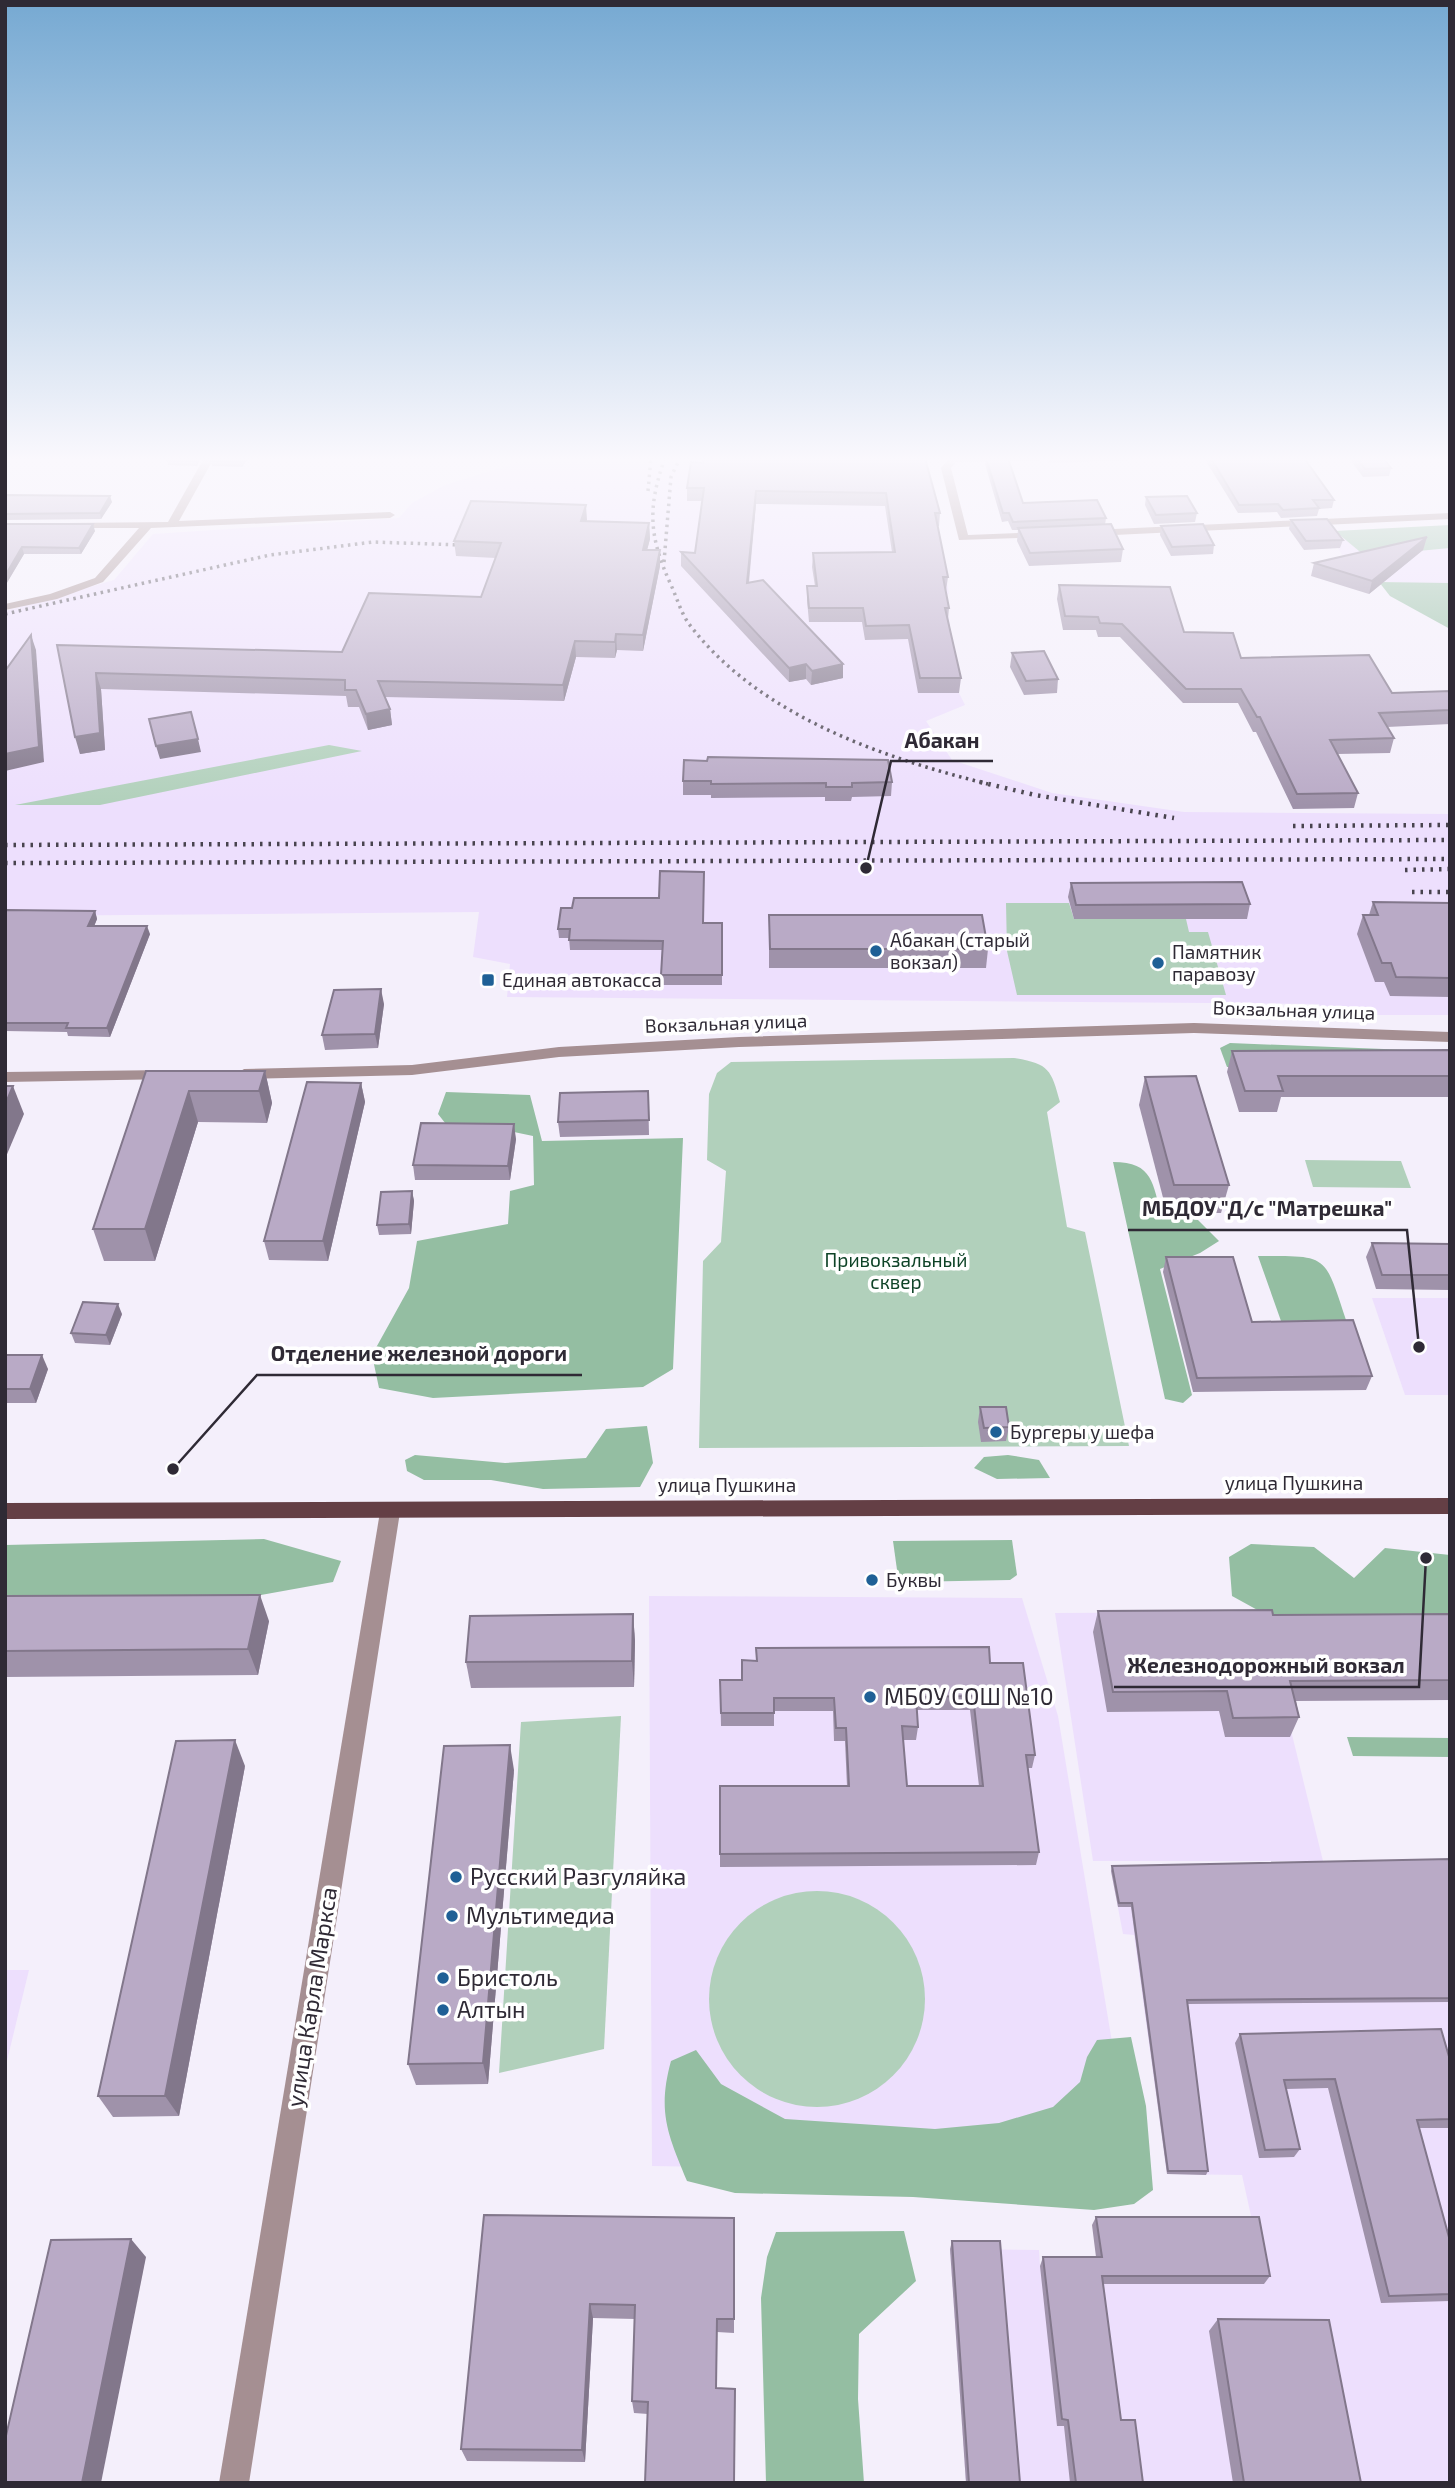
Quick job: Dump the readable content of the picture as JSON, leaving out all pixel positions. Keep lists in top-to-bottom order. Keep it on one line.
{"streets":{"main road":["улица Пушкина"],"street":["Вокзальная улица","улица Карла Маркса"]},"crossings":[["улица Пушкина","улица Карла Маркса"]],"parks":["Привокзальный сквер"],"places":{"other":["Абакан","Абакан (старый вокзал)","Памятник паравозу","МБДОУ \"Д/с \"Матрешка\"","Бургеры у шефа","Отделение железной дороги","Железнодорожный вокзал","Буквы","МБОУ СОШ №10","Русский Разгуляйка","Мультимедиа","Бристоль","Алтын"],"transit":["Единая автокасса"]}}
